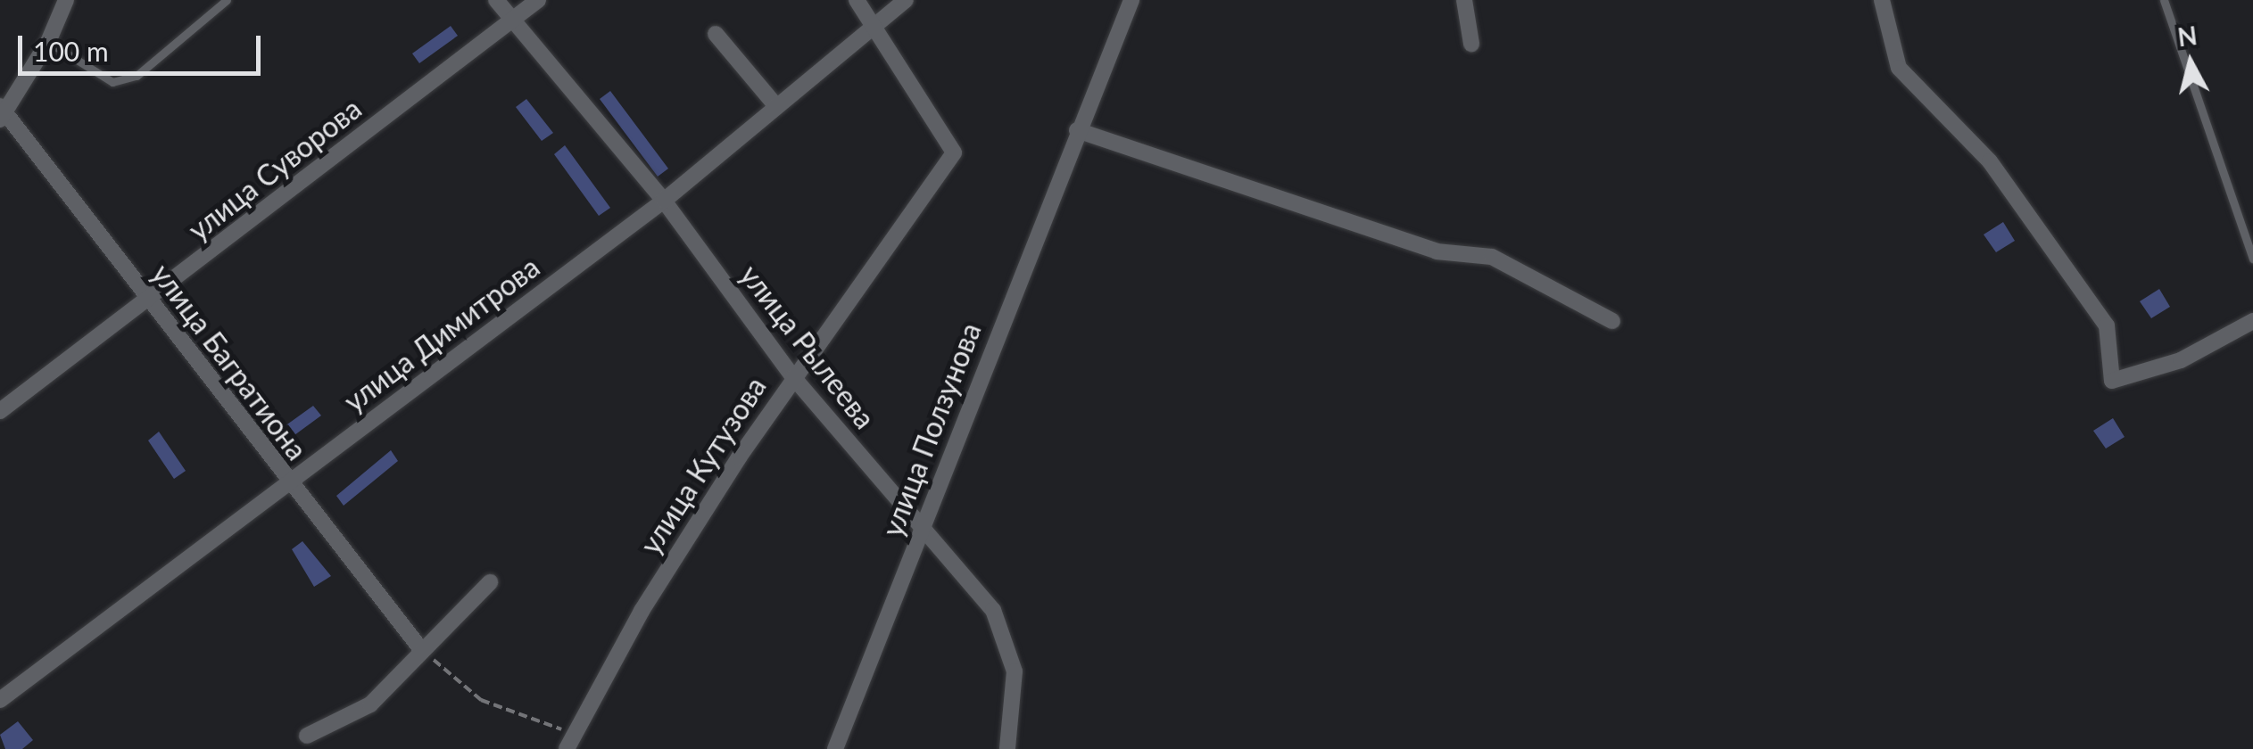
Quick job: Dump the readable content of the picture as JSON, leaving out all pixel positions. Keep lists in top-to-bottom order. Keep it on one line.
{"streets":{"street":["улица Суворова","улица Димитрова","улица Рылеева","улица Багратиона","улица Ползунова","улица Кутузова"]},"crossings":[["улица Суворова","улица Рылеева"],["улица Суворова","улица Багратиона"],["улица Димитрова","улица Рылеева"],["улица Димитрова","улица Багратиона"],["улица Димитрова","улица Кутузова"],["улица Рылеева","улица Ползунова"],["улица Рылеева","улица Кутузова"]],"scale_bar":"100 m","north":"top"}
